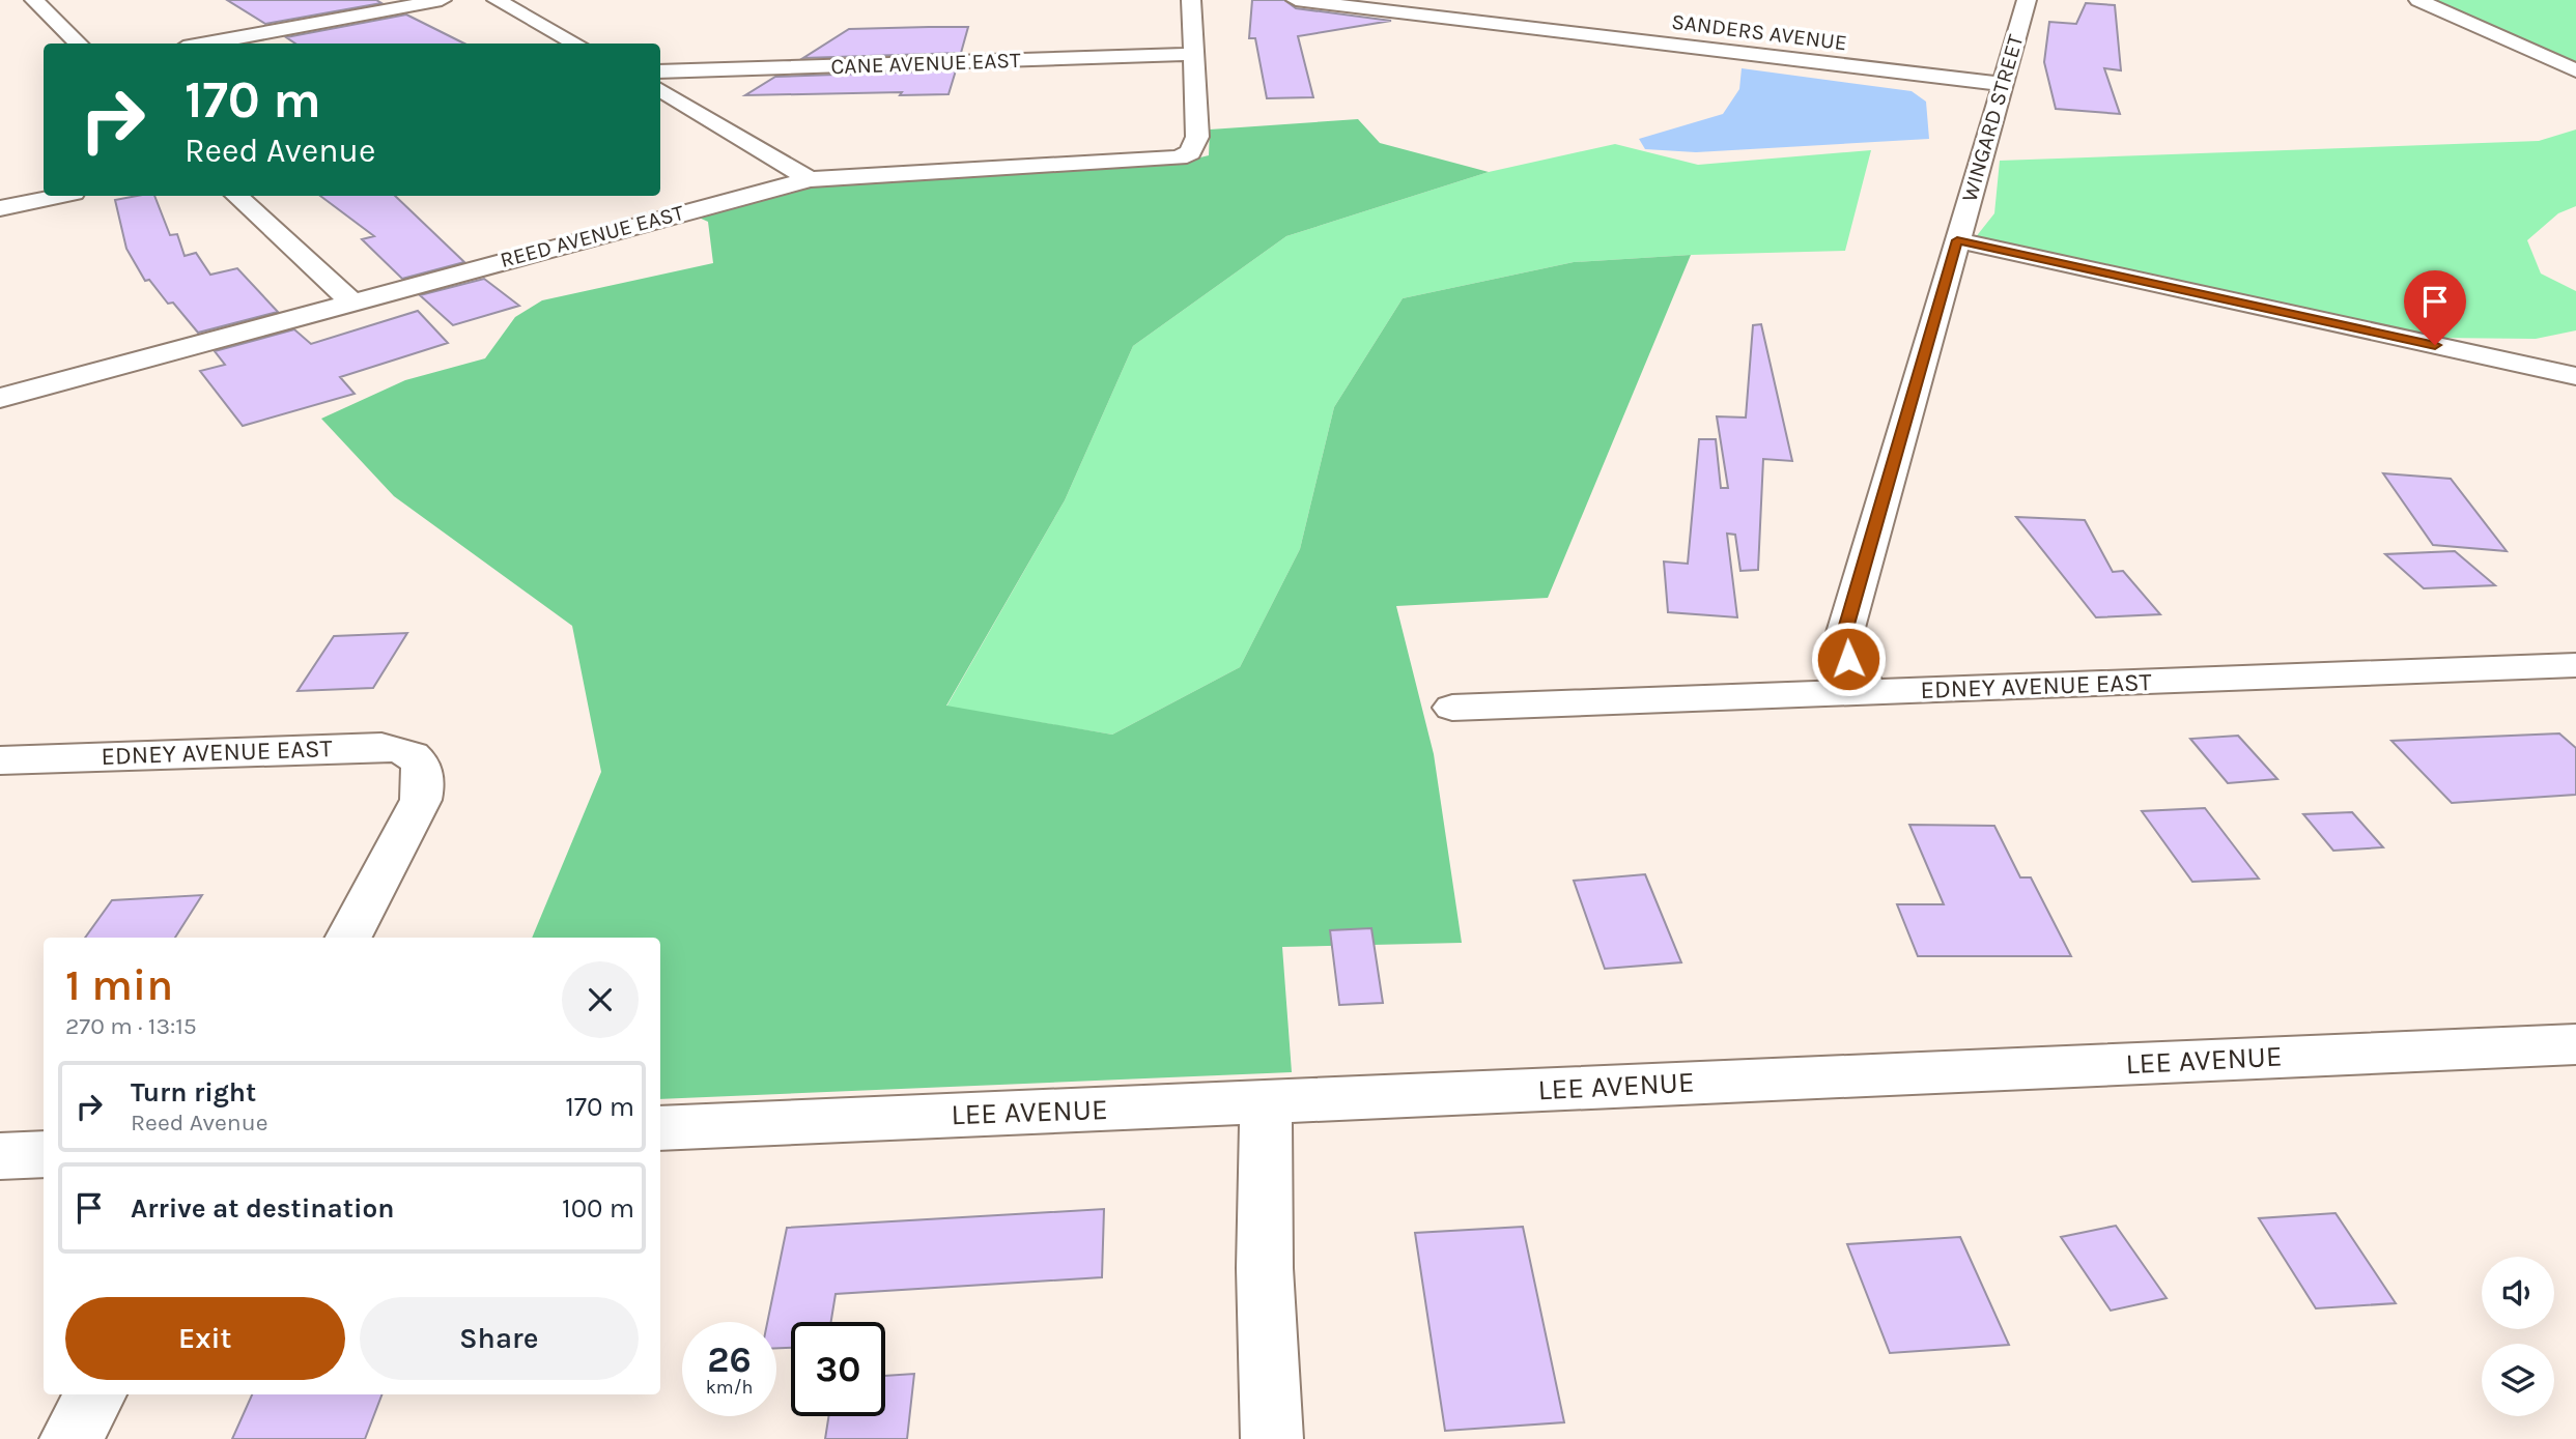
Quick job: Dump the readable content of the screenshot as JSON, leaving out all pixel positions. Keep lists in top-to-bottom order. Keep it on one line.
{"streets":{"street":["SANDERS AVENUE","CANE AVENUE EAST","WINGARD STREET","REED AVENUE EAST","EDNEY AVENUE EAST","LEE AVENUE"]},"crossings":[["SANDERS AVENUE","WINGARD STREET"],["CANE AVENUE EAST","REED AVENUE EAST"],["WINGARD STREET","EDNEY AVENUE EAST"]],"page":{"turn":["170 m","Reed Avenue"],"heading":["1 min","270 m · 13:15"],"list":[{"name":"Turn right","note":"Reed Avenue","value":"170 m"},{"name":"Arrive at destination","value":"100 m"}],"buttons":["Exit","Share"],"speed":"26 km/h","limit":"30"}}
